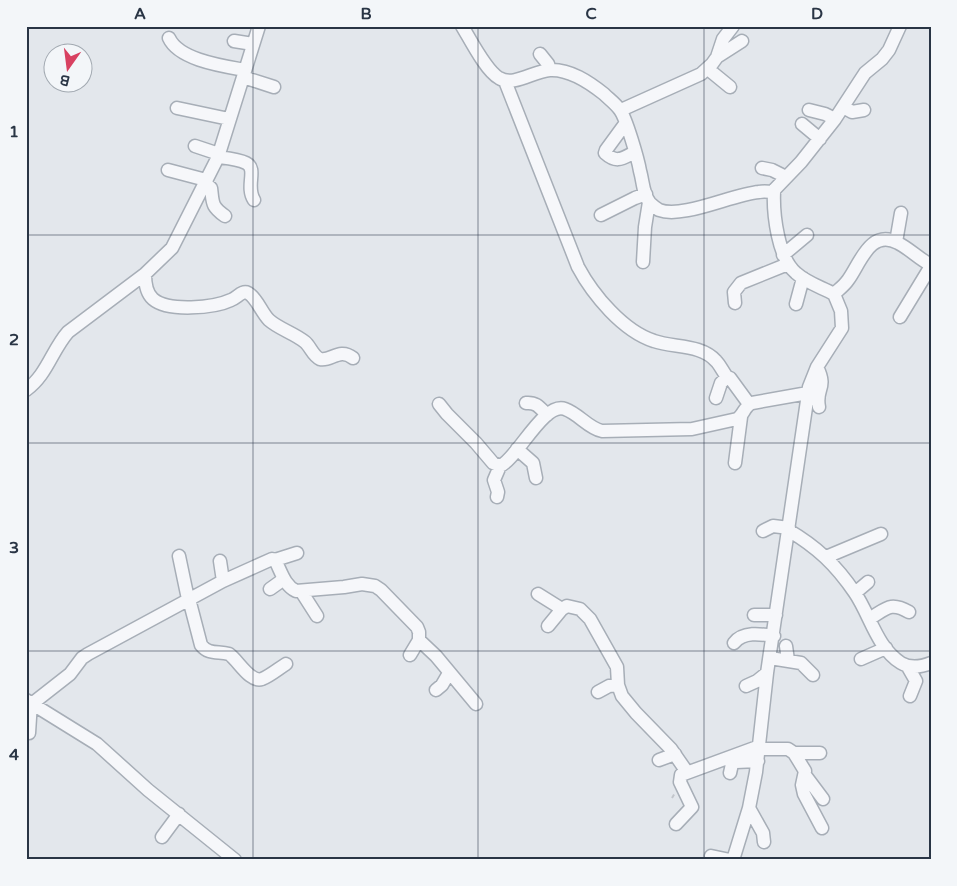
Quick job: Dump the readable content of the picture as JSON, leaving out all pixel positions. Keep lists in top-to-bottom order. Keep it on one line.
{"north":"bottom","grid":{"columns":["A","B","C","D"],"rows":["1","2","3","4"]}}
